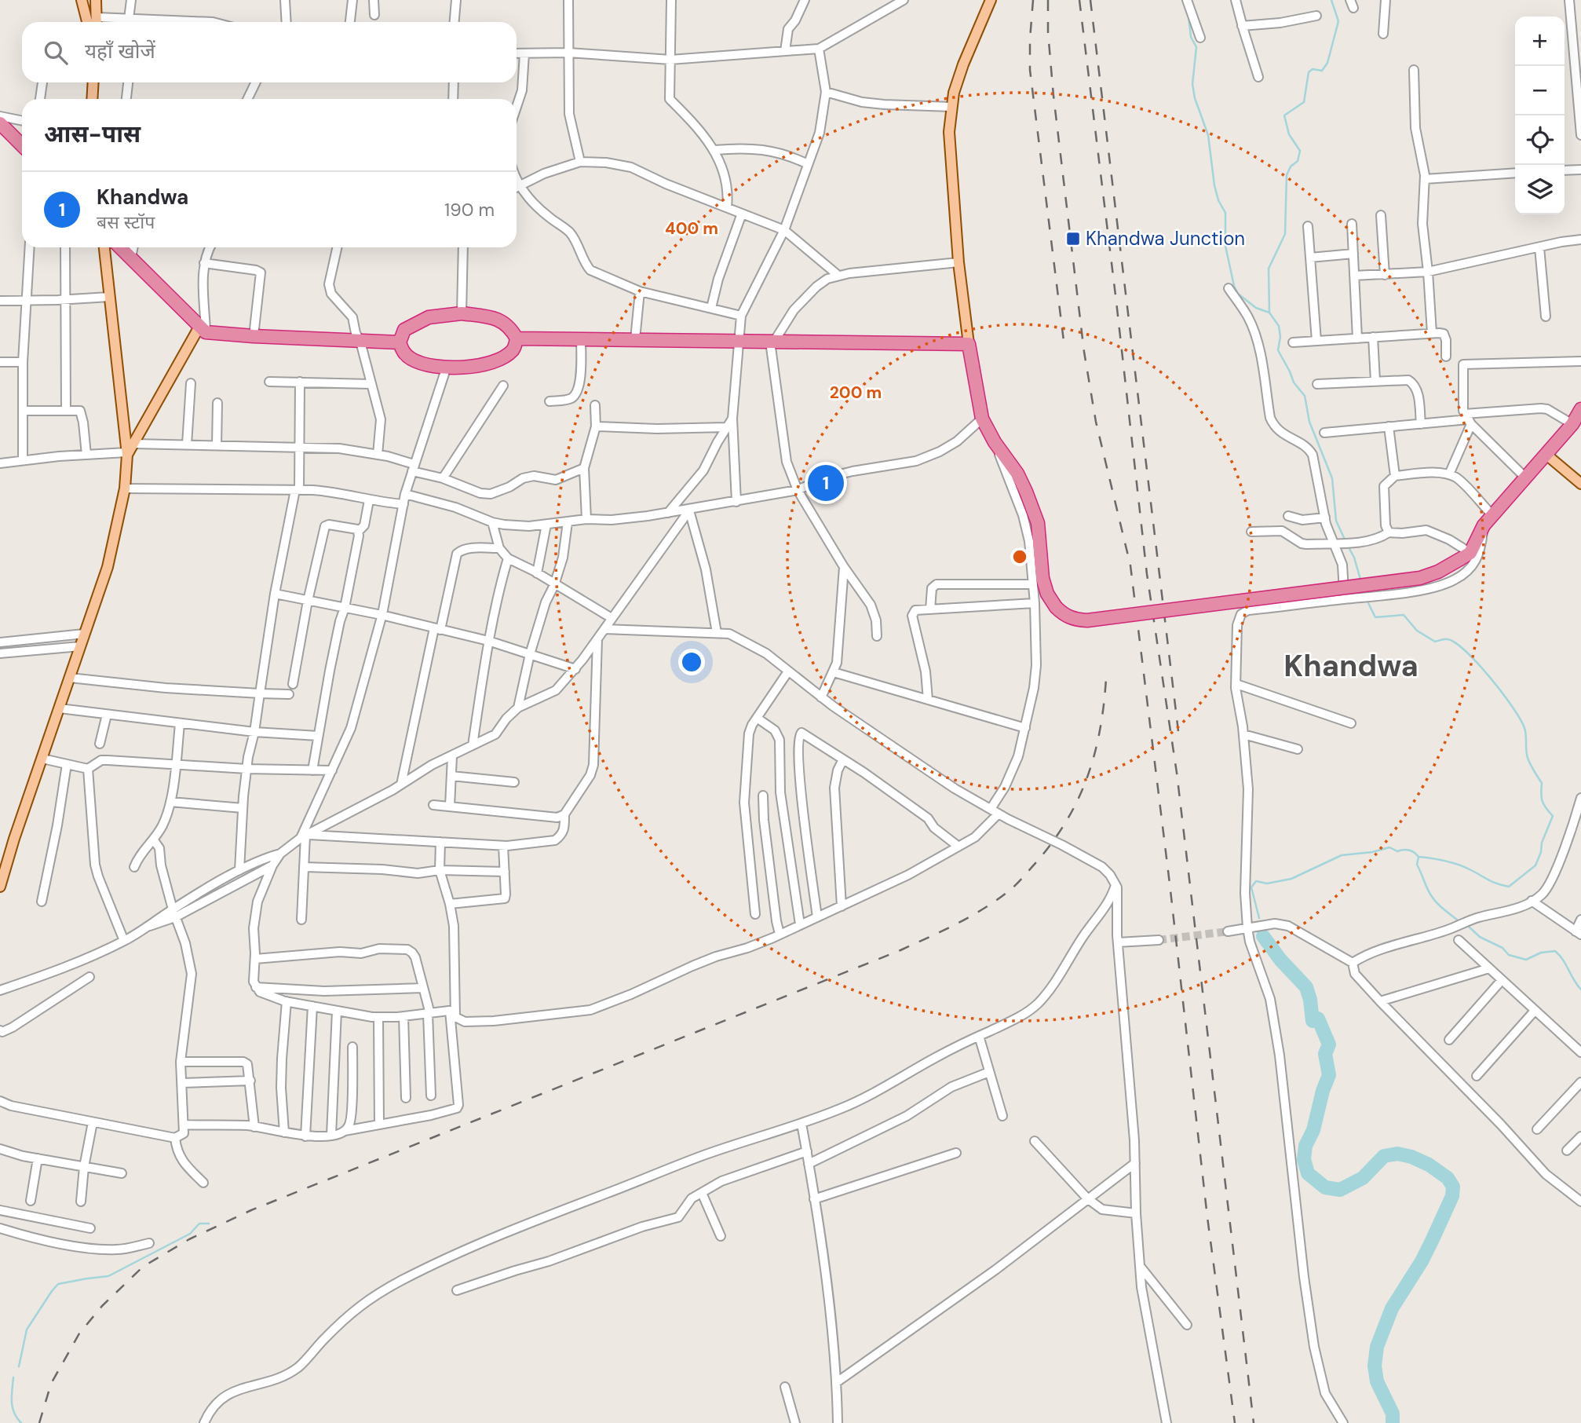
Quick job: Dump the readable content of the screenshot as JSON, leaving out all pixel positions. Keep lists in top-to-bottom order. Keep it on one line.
{"districts":["Khandwa"],"places":{"transit":["Khandwa Junction"]},"page":{"map_buttons":["+","−"],"search":"यहाँ खोजें","heading":"आस-पास","list":[{"mark":"1","name":"Khandwa","note":"बस स्टॉप","value":"190 m"}],"pins":"1"},"rings":["400 m","200 m"]}
